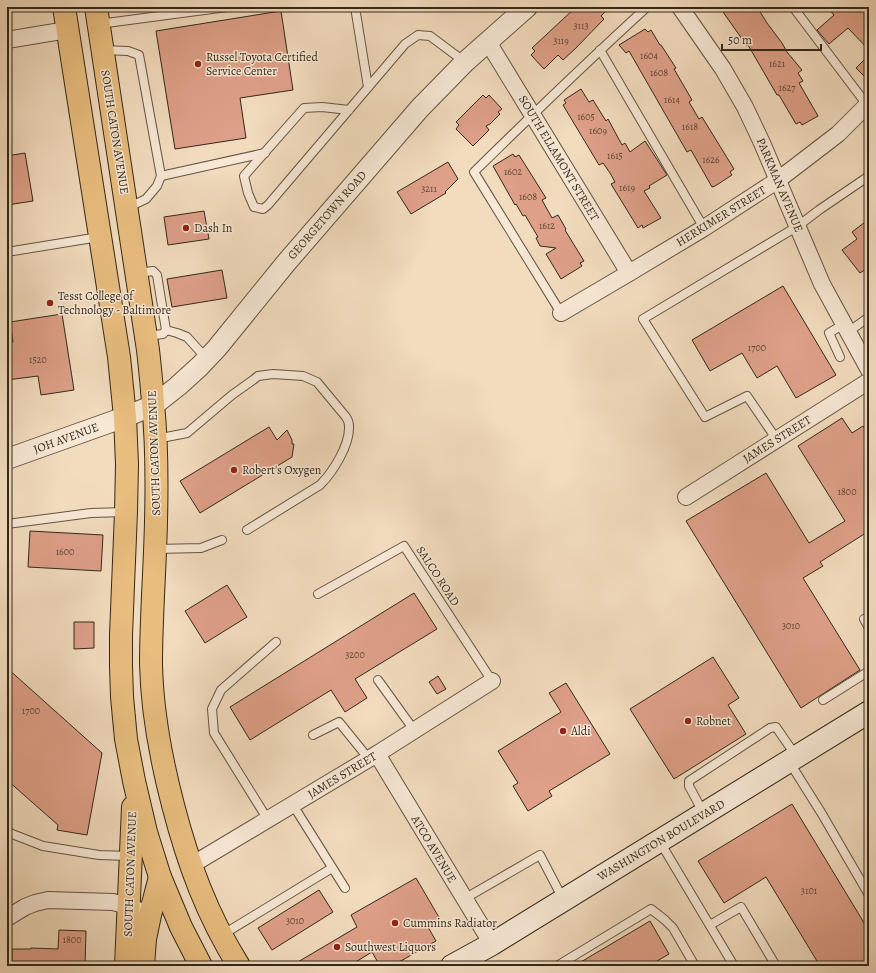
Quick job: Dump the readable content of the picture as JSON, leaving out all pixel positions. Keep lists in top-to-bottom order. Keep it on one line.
{"streets":{"main road":["SOUTH CATON AVENUE","WASHINGTON BOULEVARD"],"street":["SOUTH ELLAMONT STREET","PARKMAN AVENUE","GEORGETOWN ROAD","HERKIMER STREET","JOH AVENUE","JAMES STREET","ATCO AVENUE"],"lane":["SALCO ROAD"]},"crossings":[["SOUTH CATON AVENUE","GEORGETOWN ROAD"],["SOUTH CATON AVENUE","JOH AVENUE"],["SOUTH CATON AVENUE","JAMES STREET"],["SOUTH ELLAMONT STREET","GEORGETOWN ROAD"],["SOUTH ELLAMONT STREET","HERKIMER STREET"],["PARKMAN AVENUE","HERKIMER STREET"],["GEORGETOWN ROAD","JOH AVENUE"],["JAMES STREET","SALCO ROAD"],["JAMES STREET","ATCO AVENUE"],["WASHINGTON BOULEVARD","ATCO AVENUE"]],"places":["Russel Toyota Certified Service Center","Dash In","Tesst College of Technology - Baltimore","Robert's Oxygen","Robnet","Aldi","Cummins Radiator","Southwest Liquors"],"house_numbers":["3113","3119","1604","1621","1608","1627","1614","1605","1618","1609","1615","1626","1602","1619","3211","1608","1612","1700","1520","1800","1600","3010","3200","1700","3101","3010","1800"],"scale_bar":"50 m"}
